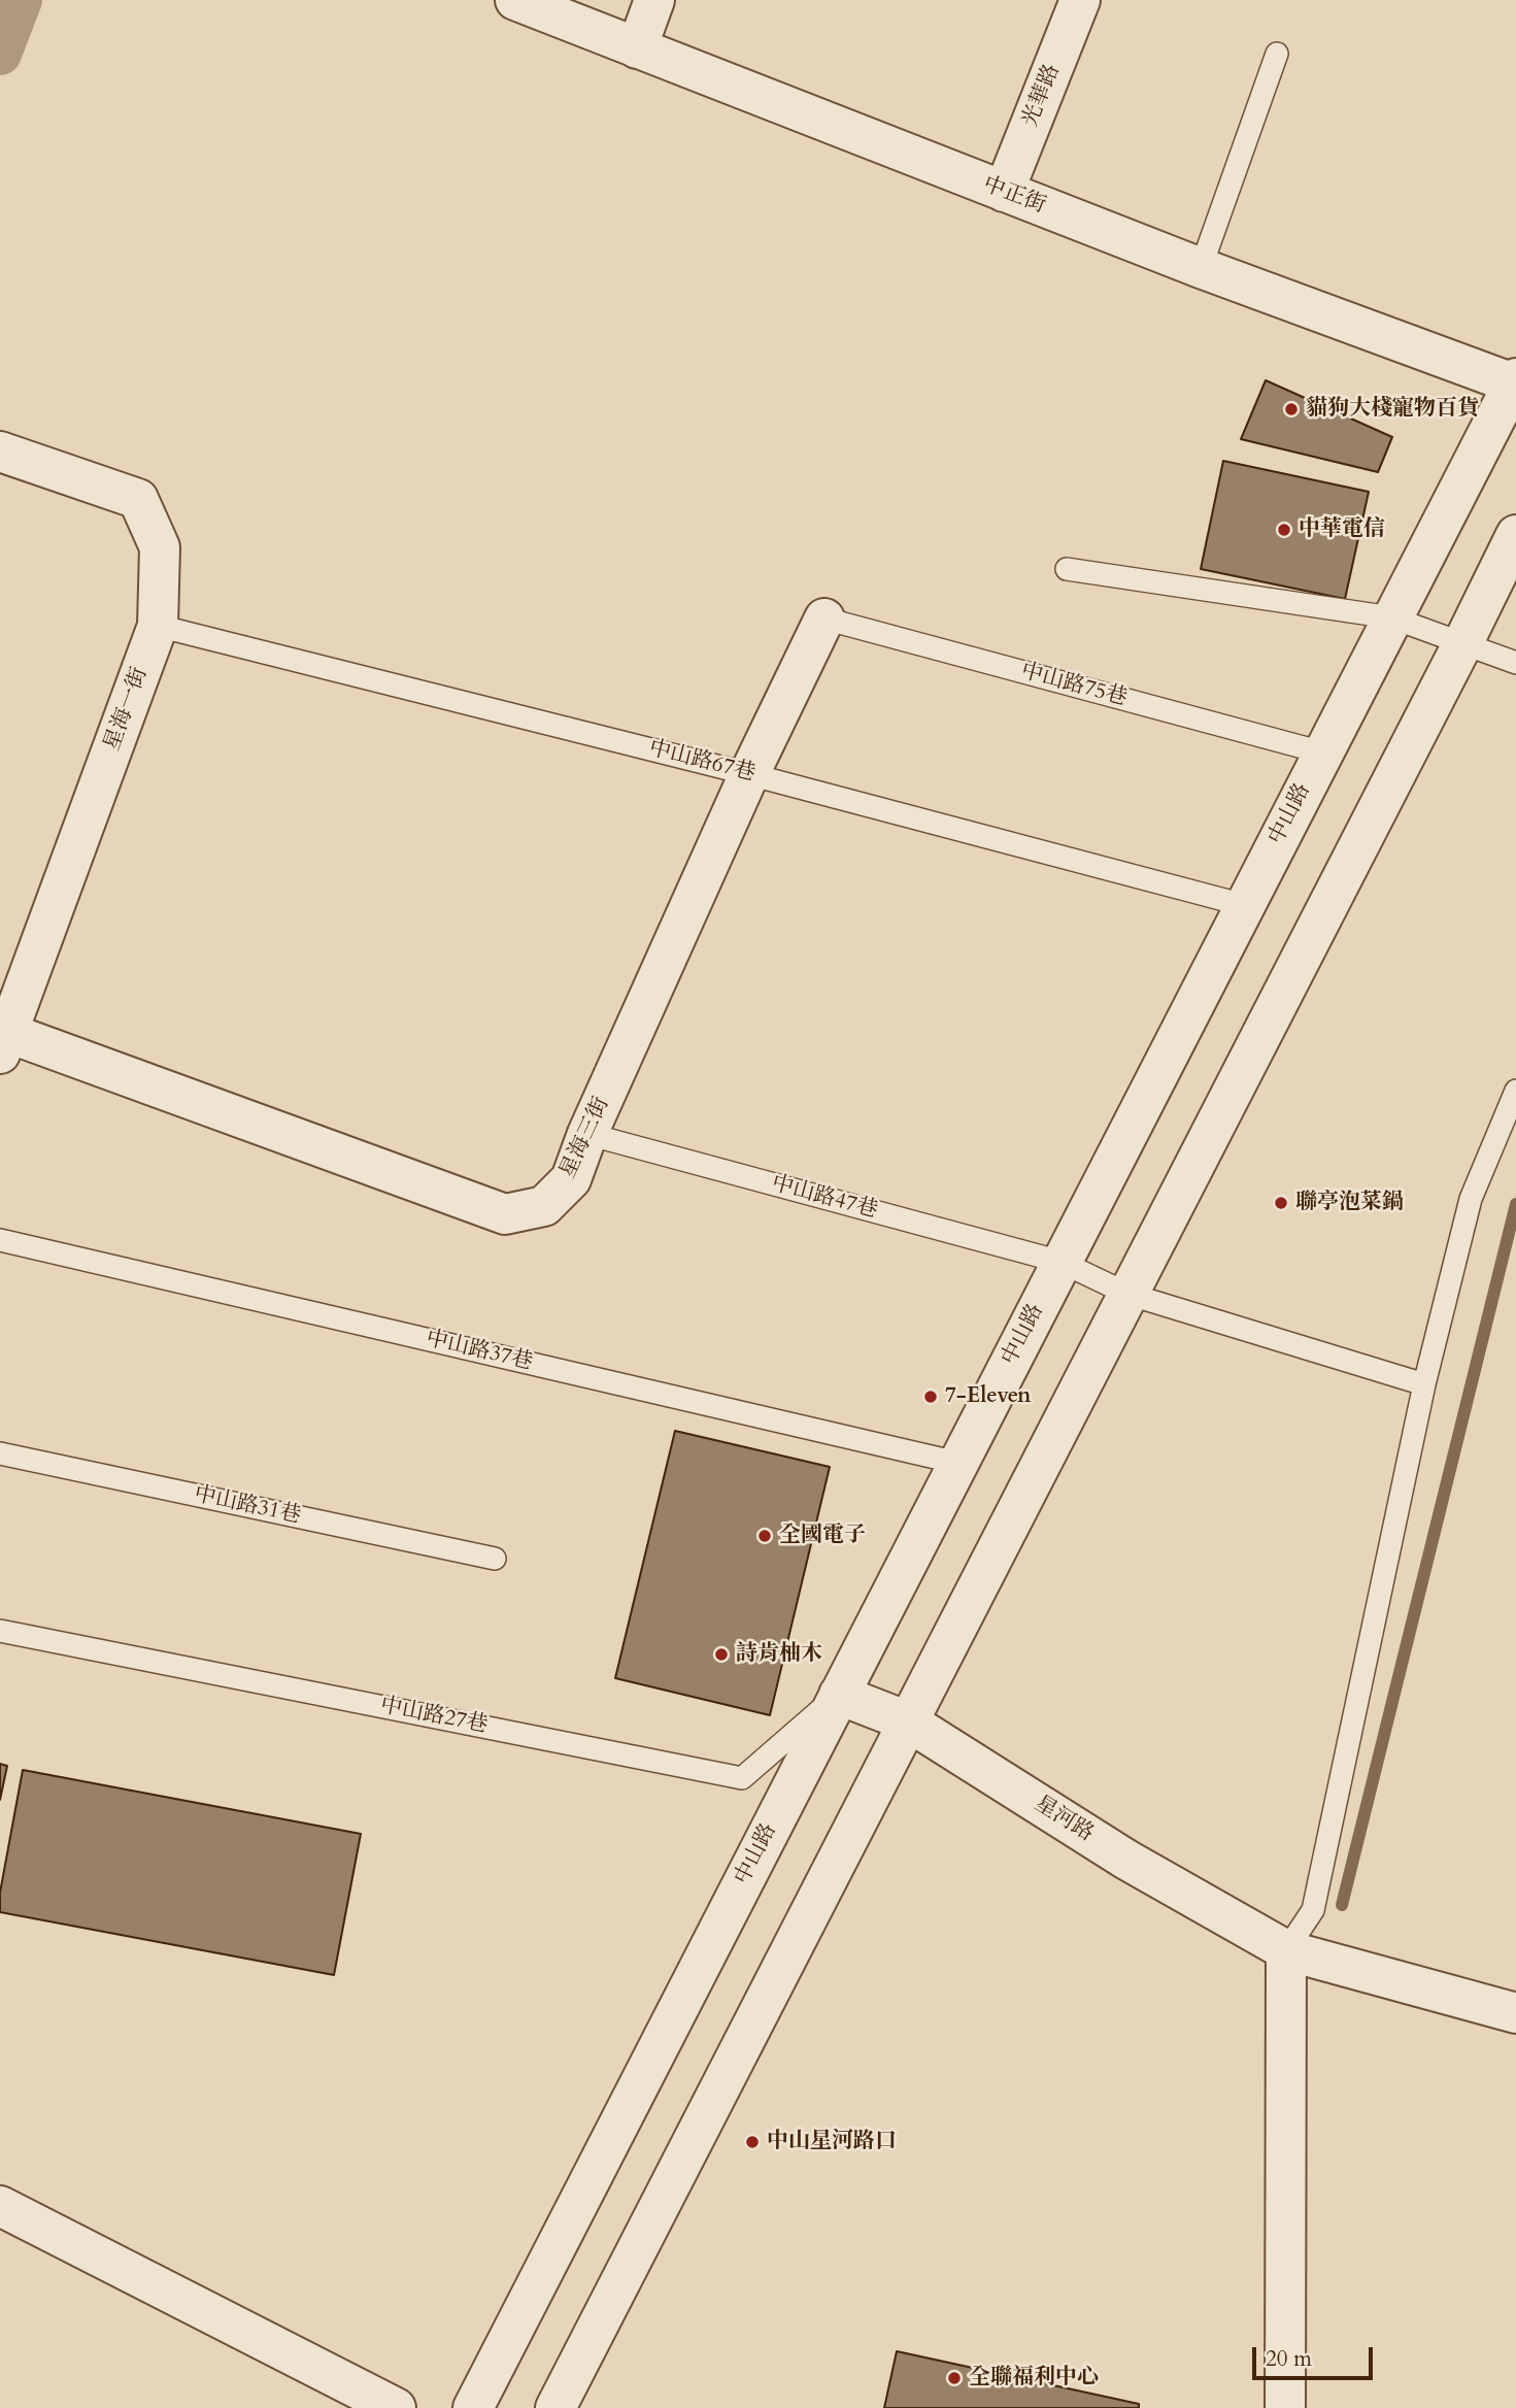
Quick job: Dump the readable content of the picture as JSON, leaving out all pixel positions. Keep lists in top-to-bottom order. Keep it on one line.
{"streets":{"street":["光華路","中正街","星海一街","中山路","星海三街","星河路"],"lane":["中山路75巷","中山路67巷","中山路47巷","中山路37巷","中山路31巷","中山路27巷"]},"crossings":[["光華路","中正街"],["中正街","中山路"],["中山路75巷","中山路"],["中山路75巷","星海三街"],["星海一街","中山路67巷"],["星海一街","星海三街"],["中山路67巷","中山路"],["中山路67巷","星海三街"],["中山路","中山路47巷"],["中山路","中山路37巷"],["中山路","中山路27巷"],["中山路","星河路"],["星海三街","中山路47巷"],["中山路27巷","星河路"]],"places":["貓狗大棧寵物百貨","中華電信","聯亭泡菜鍋","7-Eleven","全國電子","詩肯柚木","中山星河路口","全聯福利中心"],"scale_bar":"20 m"}
